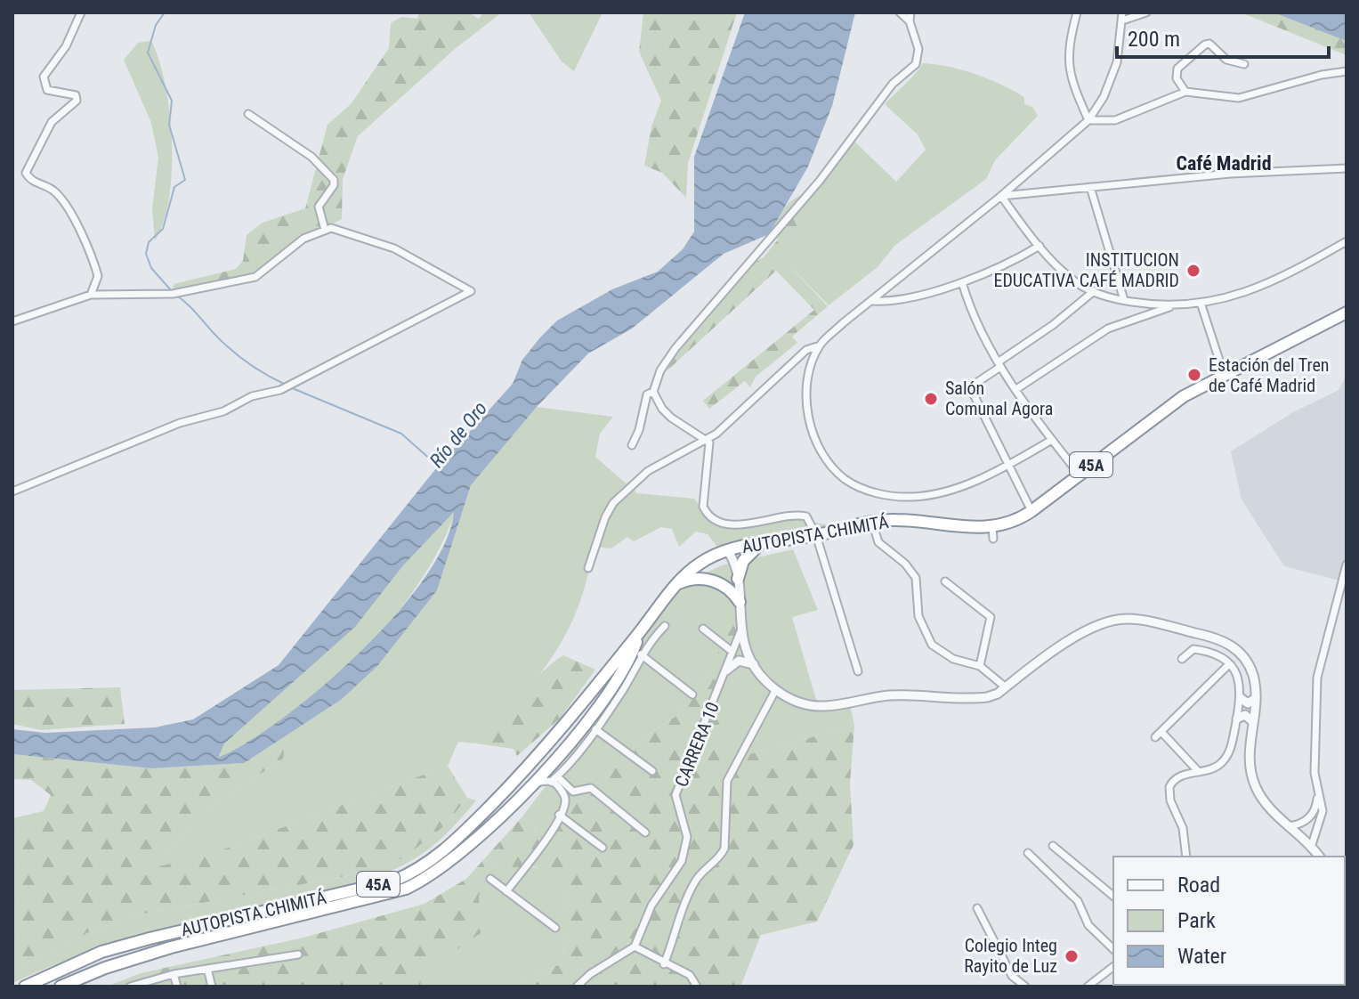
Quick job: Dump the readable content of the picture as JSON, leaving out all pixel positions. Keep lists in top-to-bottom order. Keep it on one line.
{"streets":{"highway":["45A","AUTOPISTA CHIMITÁ"],"street":["CARRERA 10"]},"districts":["Café Madrid"],"water":["Río de Oro"],"places":["INSTITUCION EDUCATIVA CAFÉ MADRID","Estación del Tren de Café Madrid","Salón Comunal Agora","Colegio Integ Rayito de Luz"],"legend":["Road","Park","Water"],"scale_bar":"200 m"}
